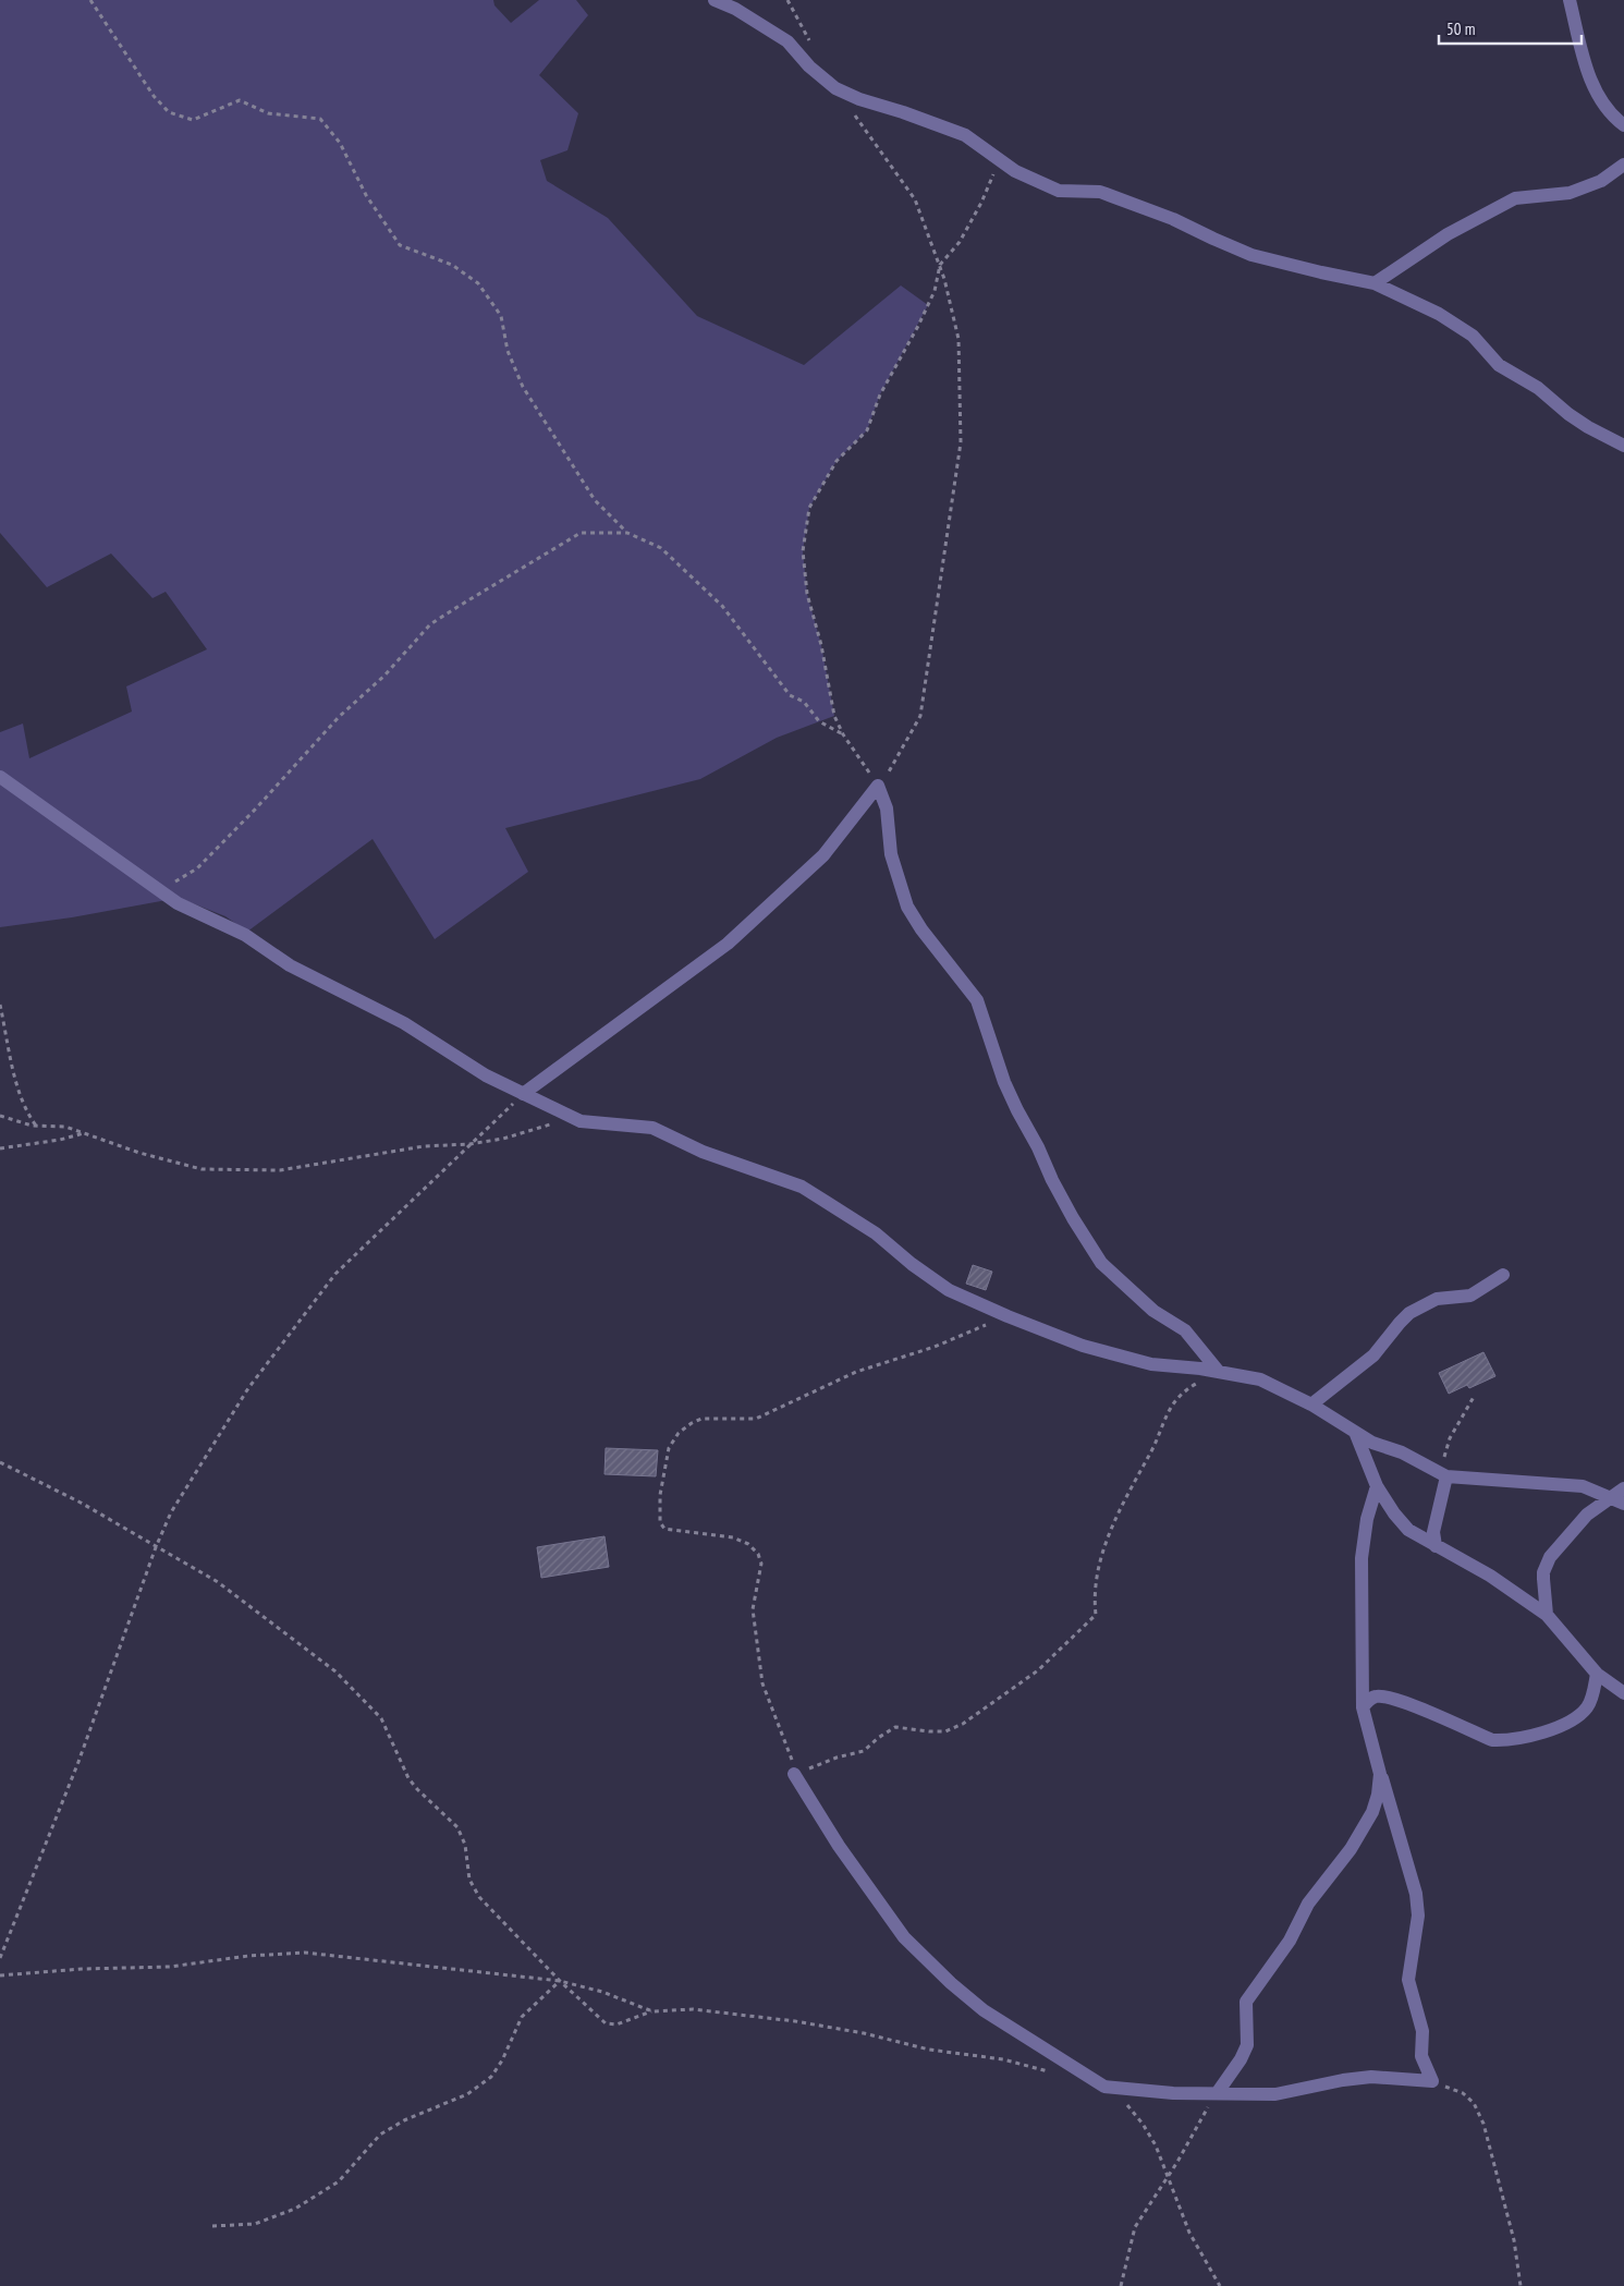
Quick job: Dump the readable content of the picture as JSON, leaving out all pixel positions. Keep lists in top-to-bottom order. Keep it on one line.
{"scale_bar":"50 m"}
